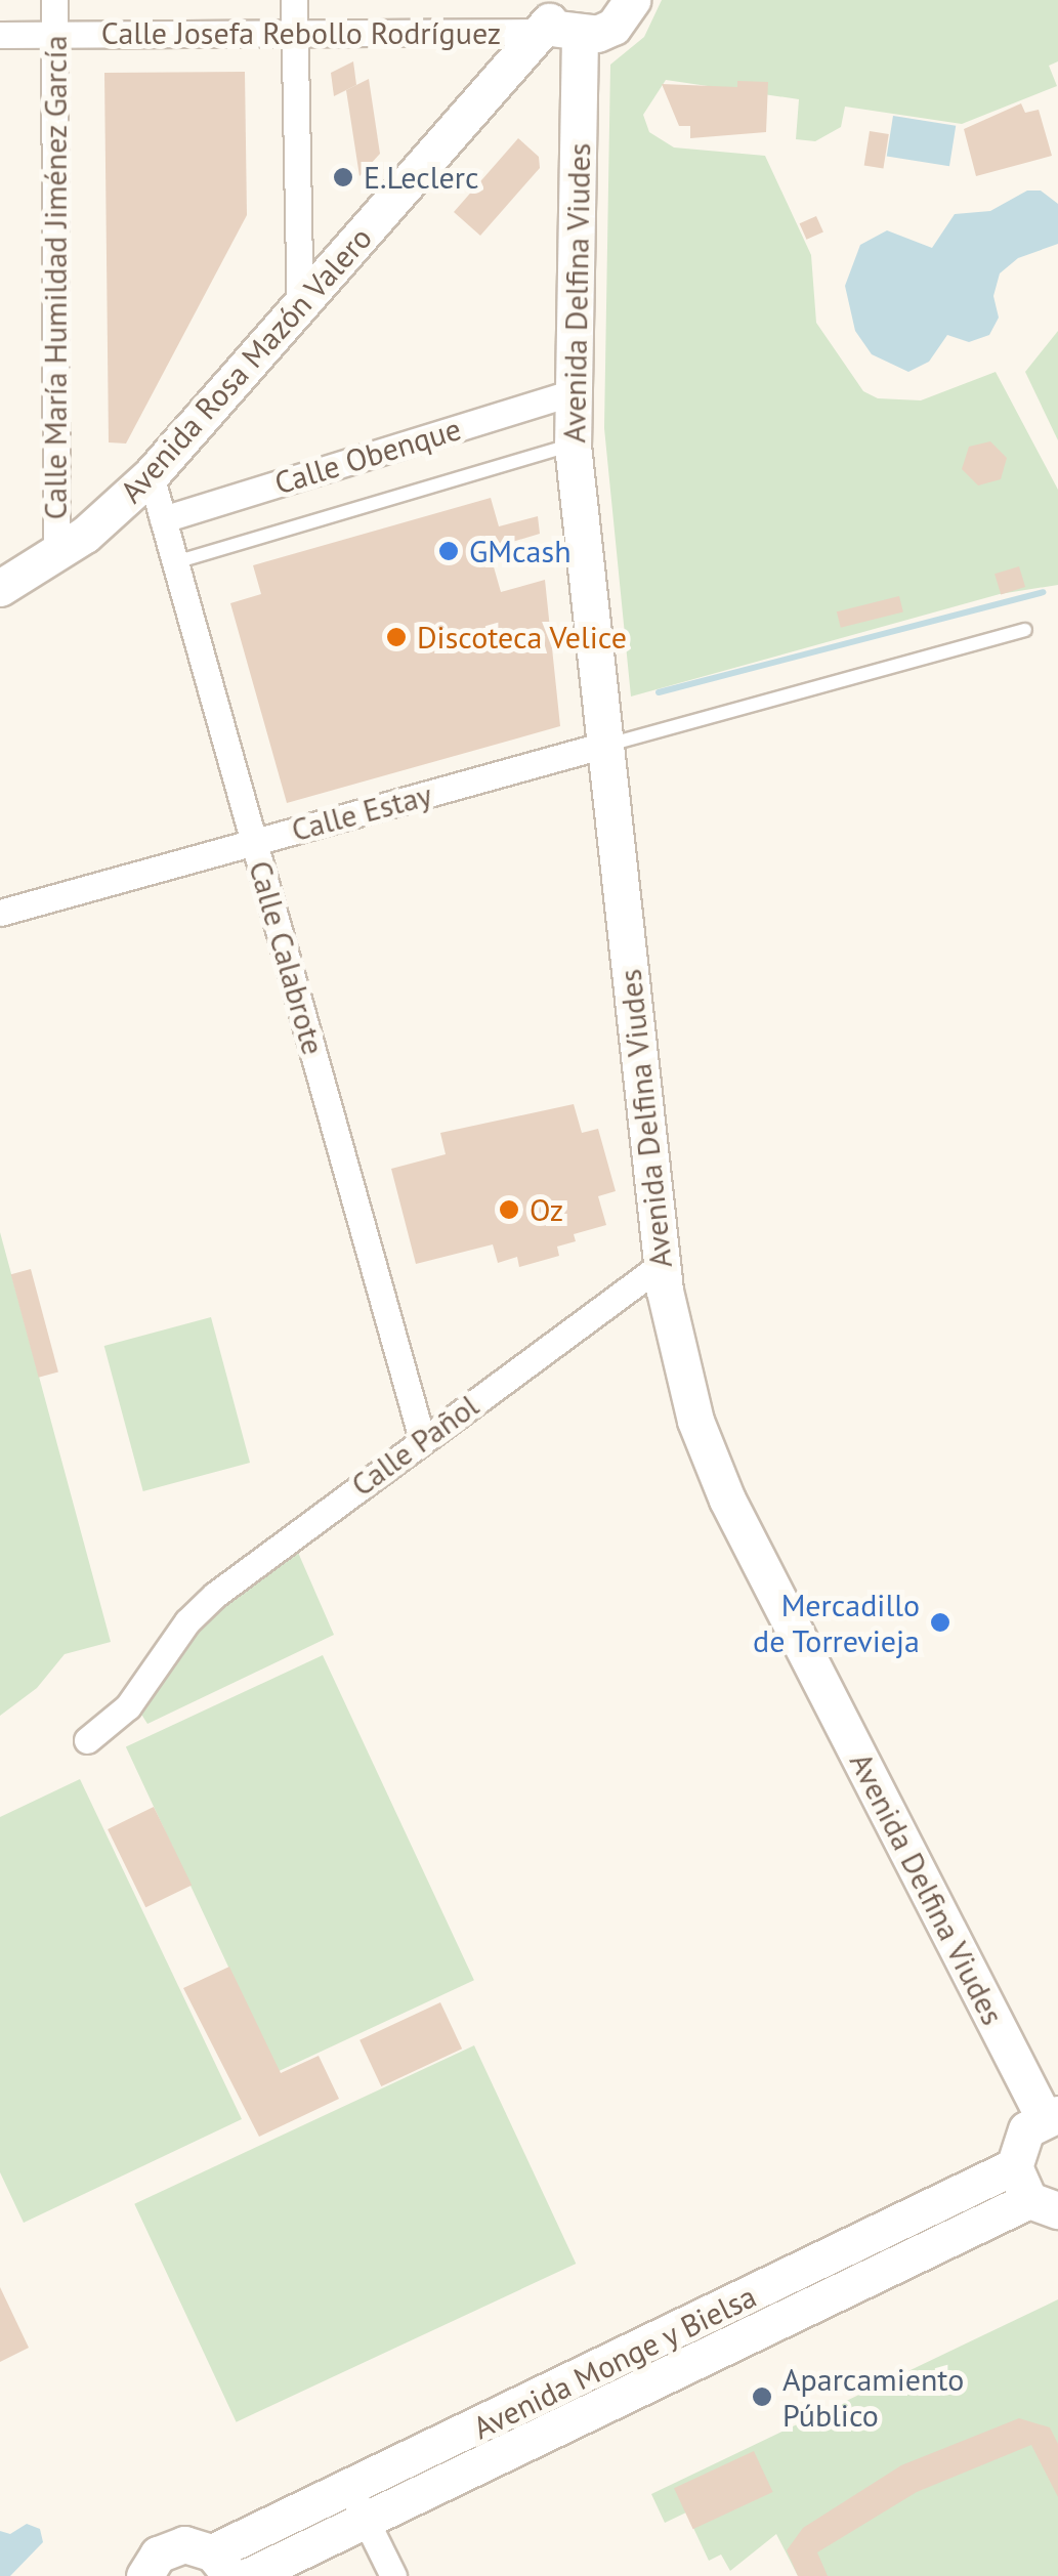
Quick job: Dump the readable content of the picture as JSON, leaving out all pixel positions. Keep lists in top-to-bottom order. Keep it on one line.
{"streets":{"street":["Calle Josefa Rebollo Rodríguez","Calle María Humildad Jiménez García","Avenida Delfina Viudes","Avenida Rosa Mazón Valero","Calle Obenque","Calle Estay","Calle Calabrote","Calle Pañol","Avenida Monge y Bielsa"]},"crossings":[["Calle Josefa Rebollo Rodríguez","Calle María Humildad Jiménez García"],["Calle Josefa Rebollo Rodríguez","Avenida Delfina Viudes"],["Calle Josefa Rebollo Rodríguez","Avenida Rosa Mazón Valero"],["Calle María Humildad Jiménez García","Avenida Rosa Mazón Valero"],["Avenida Delfina Viudes","Avenida Rosa Mazón Valero"],["Avenida Delfina Viudes","Calle Obenque"],["Avenida Delfina Viudes","Calle Estay"],["Avenida Delfina Viudes","Calle Pañol"],["Avenida Rosa Mazón Valero","Calle Calabrote"],["Calle Obenque","Calle Calabrote"],["Calle Estay","Calle Calabrote"],["Calle Calabrote","Calle Pañol"]],"places":["E.Leclerc","GMcash","Discoteca Velice","Oz","Mercadillo de Torrevieja","Aparcamiento Público"]}
